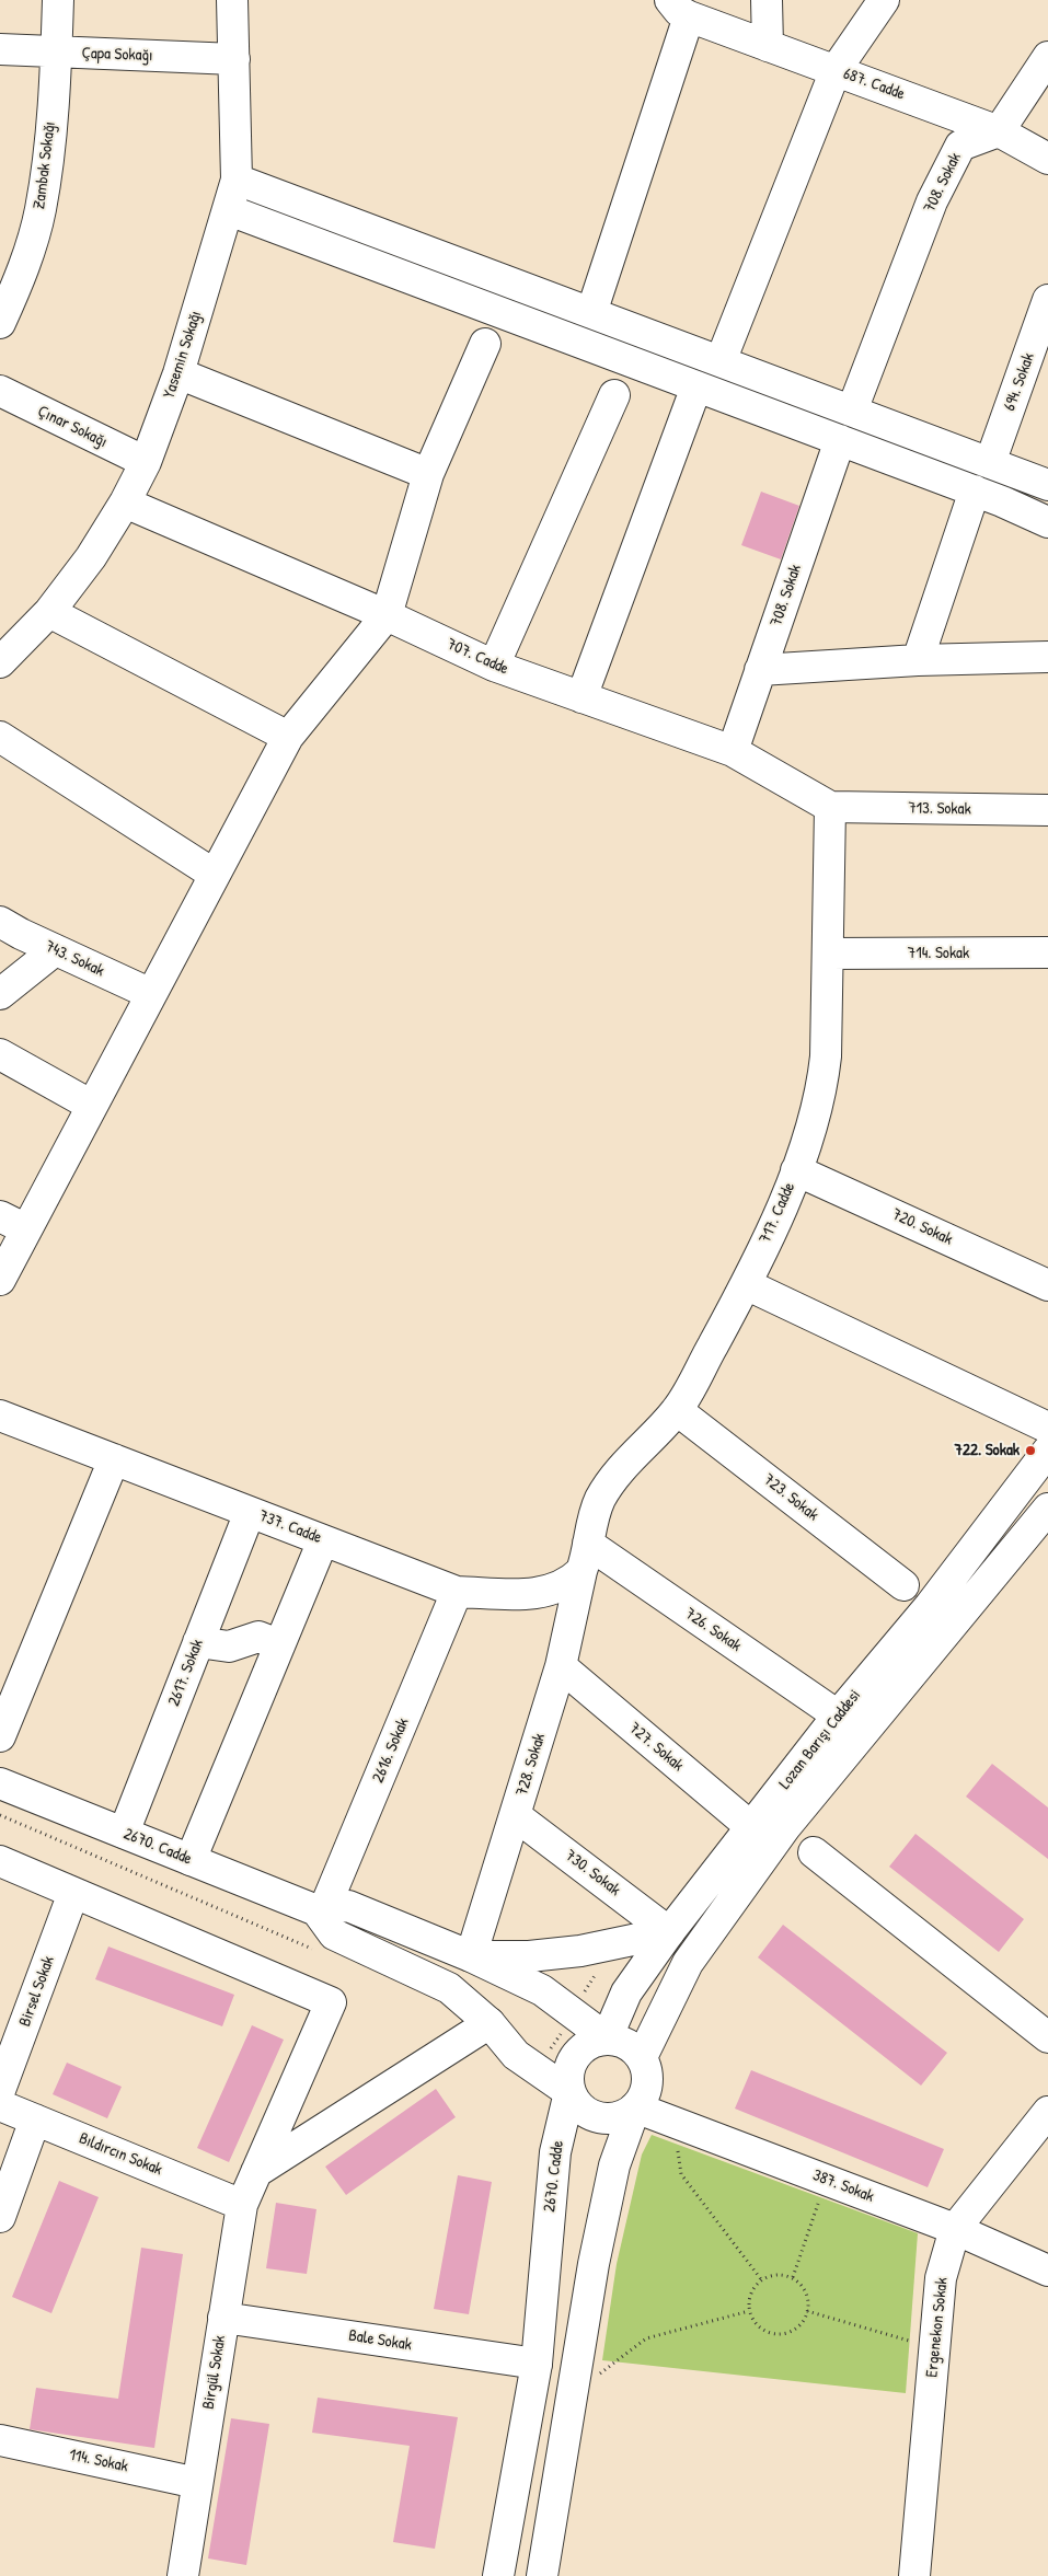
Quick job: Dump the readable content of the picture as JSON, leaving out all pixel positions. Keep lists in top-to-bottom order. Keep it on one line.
{"streets":{"street":["Çapa Sokağı","687. Cadde","Zambak Sokağı","708. Sokak","Yasemin Sokağı","694. Sokak","Çınar Sokağı","707. Cadde","713. Sokak","714. Sokak","743. Sokak","717. Cadde","720. Sokak","723. Sokak","737. Cadde","726. Sokak","2617. Sokak","Lozan Barışı Caddesi","727. Sokak","2616. Sokak","728. Sokak","2670. Cadde","730. Sokak","Birsel Sokak","Bıldırcın Sokak","387. Sokak","Ergenekon Sokak","Bale Sokak","Birgül Sokak","114. Sokak"]},"crossings":[["Çapa Sokağı","Zambak Sokağı"],["Çapa Sokağı","Yasemin Sokağı"],["687. Cadde","708. Sokak"],["708. Sokak","707. Cadde"],["Yasemin Sokağı","Çınar Sokağı"],["Yasemin Sokağı","707. Cadde"],["707. Cadde","713. Sokak"],["707. Cadde","717. Cadde"],["713. Sokak","717. Cadde"],["714. Sokak","717. Cadde"],["717. Cadde","720. Sokak"],["717. Cadde","723. Sokak"],["717. Cadde","737. Cadde"],["717. Cadde","726. Sokak"],["717. Cadde","728. Sokak"],["737. Cadde","726. Sokak"],["737. Cadde","2617. Sokak"],["737. Cadde","2616. Sokak"],["737. Cadde","728. Sokak"],["726. Sokak","Lozan Barışı Caddesi"],["726. Sokak","728. Sokak"],["2617. Sokak","2670. Cadde"],["Lozan Barışı Caddesi","727. Sokak"],["Lozan Barışı Caddesi","2670. Cadde"],["Lozan Barışı Caddesi","730. Sokak"],["Lozan Barışı Caddesi","387. Sokak"],["727. Sokak","728. Sokak"],["2616. Sokak","2670. Cadde"],["728. Sokak","2670. Cadde"],["728. Sokak","730. Sokak"],["2670. Cadde","387. Sokak"],["2670. Cadde","Bale Sokak"],["Birsel Sokak","Birgül Sokak"],["Bıldırcın Sokak","Birgül Sokak"],["387. Sokak","Ergenekon Sokak"],["Bale Sokak","Birgül Sokak"],["Birgül Sokak","114. Sokak"]],"places":["722. Sokak"]}
